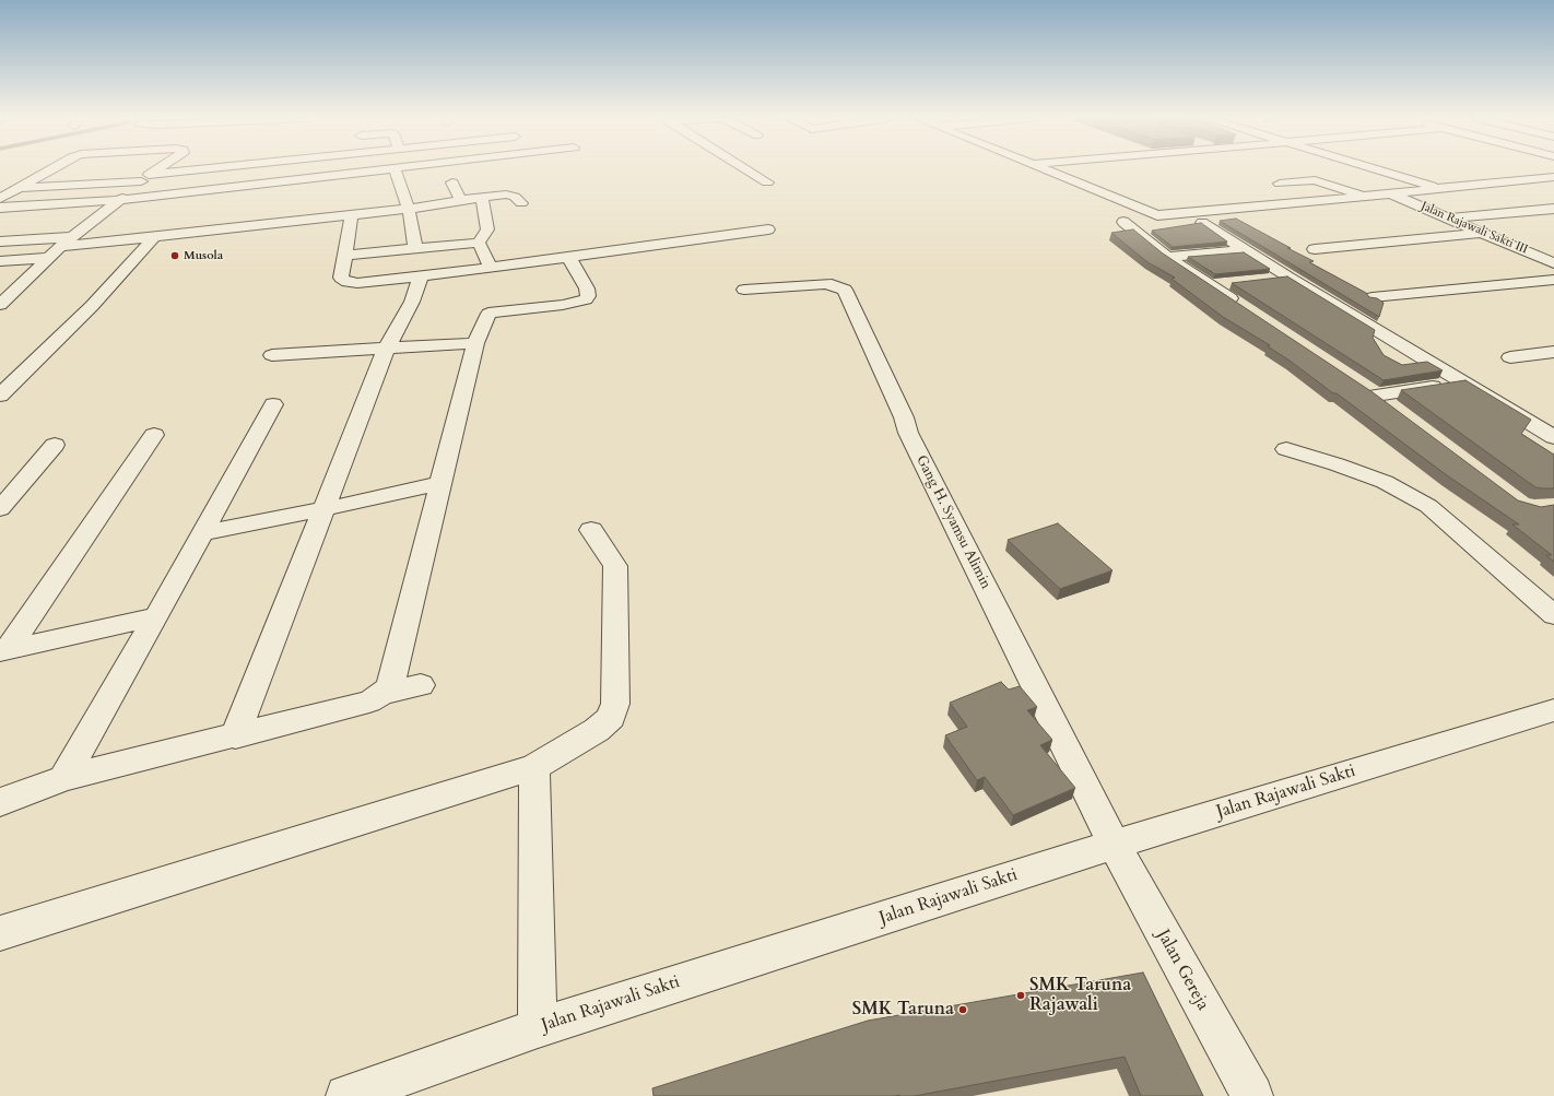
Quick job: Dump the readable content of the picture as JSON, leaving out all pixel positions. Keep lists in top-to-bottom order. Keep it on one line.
{"streets":{"street":["Jalan Rajawali Sakti III","Gang H. Syamsu Alimin","Jalan Rajawali Sakti","Jalan Gereja"]},"crossings":[["Gang H. Syamsu Alimin","Jalan Rajawali Sakti"],["Gang H. Syamsu Alimin","Jalan Gereja"],["Jalan Rajawali Sakti","Jalan Gereja"]],"places":["Musola","SMK Taruna Rajawali","SMK Taruna"]}
